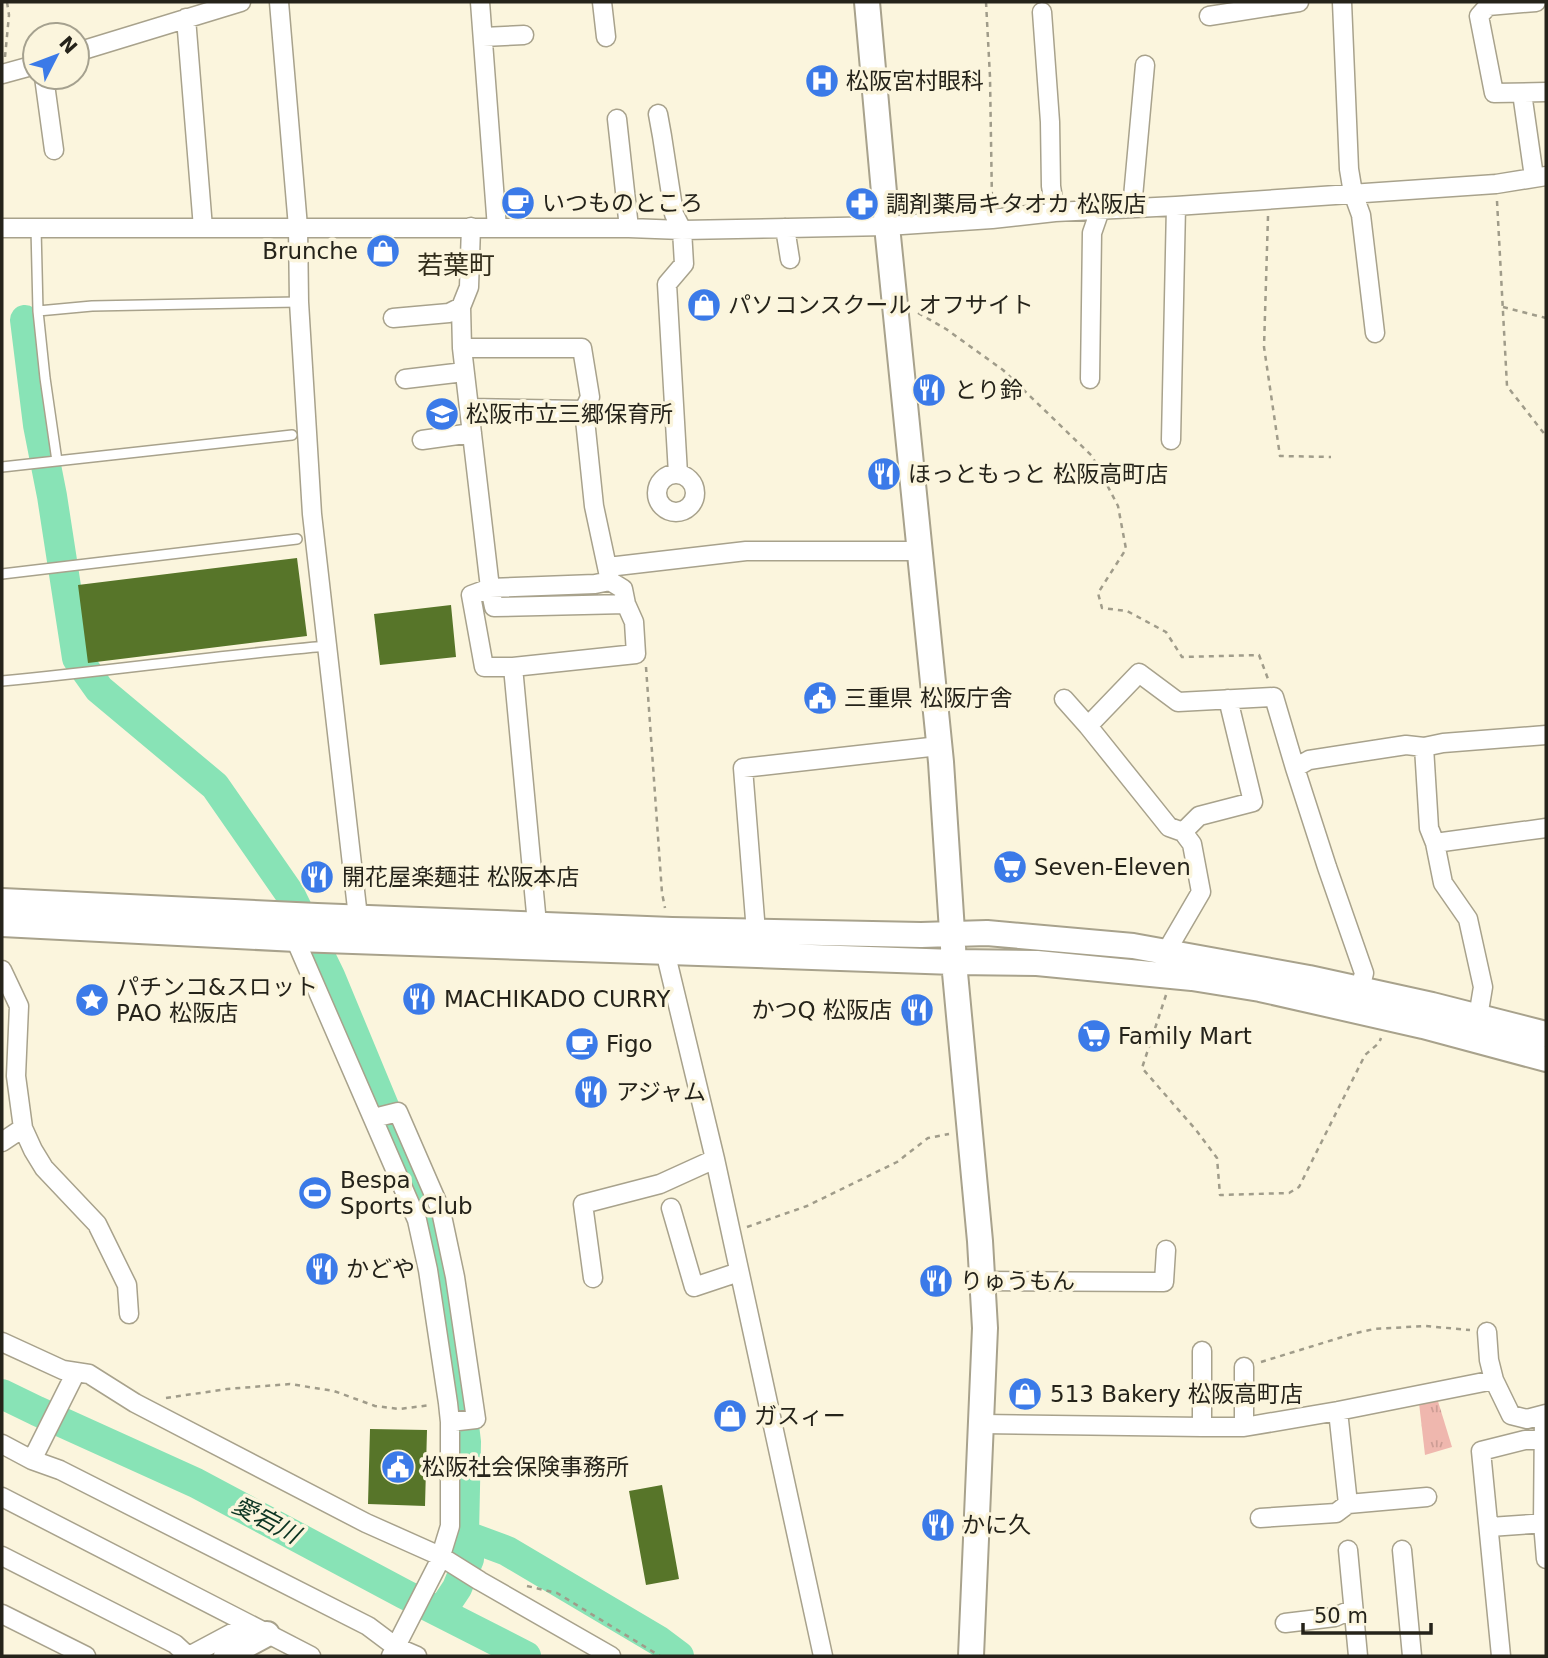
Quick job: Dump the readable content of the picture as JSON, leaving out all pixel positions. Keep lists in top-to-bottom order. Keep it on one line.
{"districts":["若葉町"],"water":["愛宕川"],"places":{"hospital":["松阪宮村眼科"],"cafe":["いつものところ","Figo"],"pharmacy":["調剤薬局キタオカ 松阪店"],"shop":["Brunche","パソコンスクール オフサイト","513 Bakery 松阪高町店","ガスィー"],"restaurant":["とり鈴","ほっともっと 松阪高町店","開花屋楽麺荘 松阪本店","MACHIKADO CURRY","かつQ 松阪店","アジャム","かどや","りゅうもん","かに久"],"school or university":["松阪市立三郷保育所"],"public building":["三重県 松阪庁舎","松阪社会保険事務所"],"supermarket":["Seven-Eleven","Family Mart"],"place":["パチンコ&スロット PAO 松阪店"],"sports":["Bespa Sports Club"]},"scale_bar":"50 m","north":"top right"}
